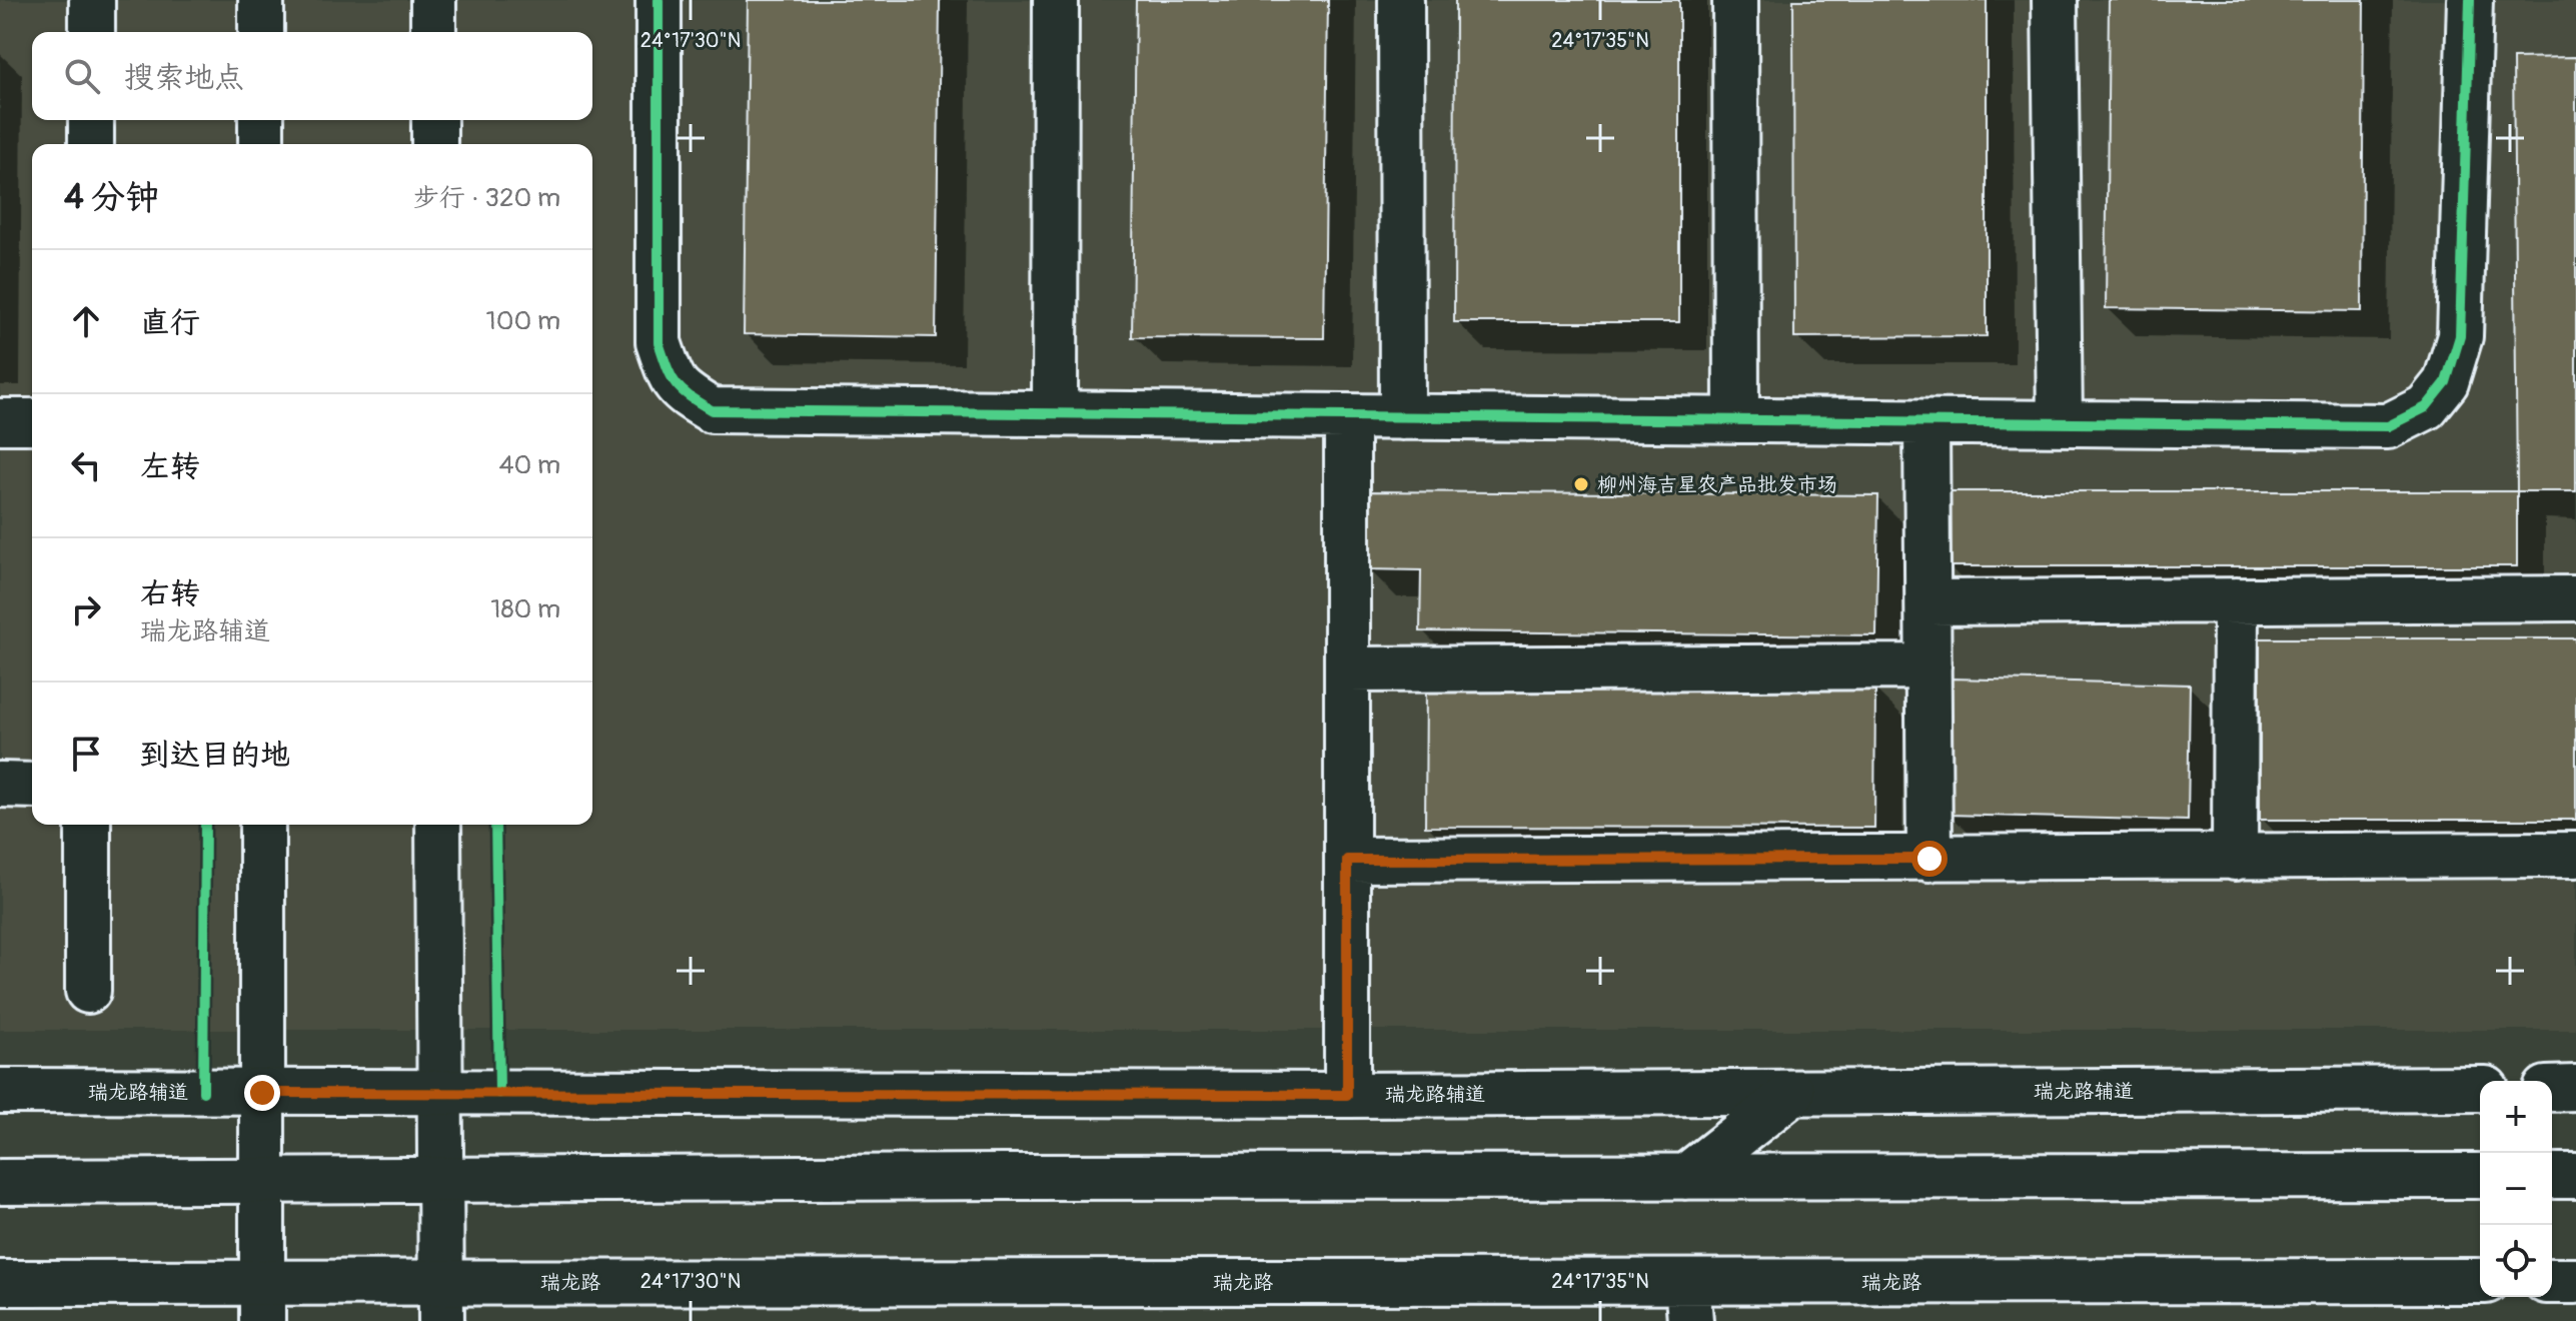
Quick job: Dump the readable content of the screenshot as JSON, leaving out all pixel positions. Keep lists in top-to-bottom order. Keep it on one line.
{"streets":{"main road":["瑞龙路辅道","瑞龙路"]},"places":["柳州海吉星农产品批发市场"],"page":{"search":"搜索地点","heading":["4 分钟","步行 · 320 m"],"list":[["直行","100 m"],["左转","40 m"],["右转","瑞龙路辅道","180 m"],"到达目的地"],"map_buttons":["+","−"]},"coordinates":["24°17'30\"N","24°17'35\"N"]}
